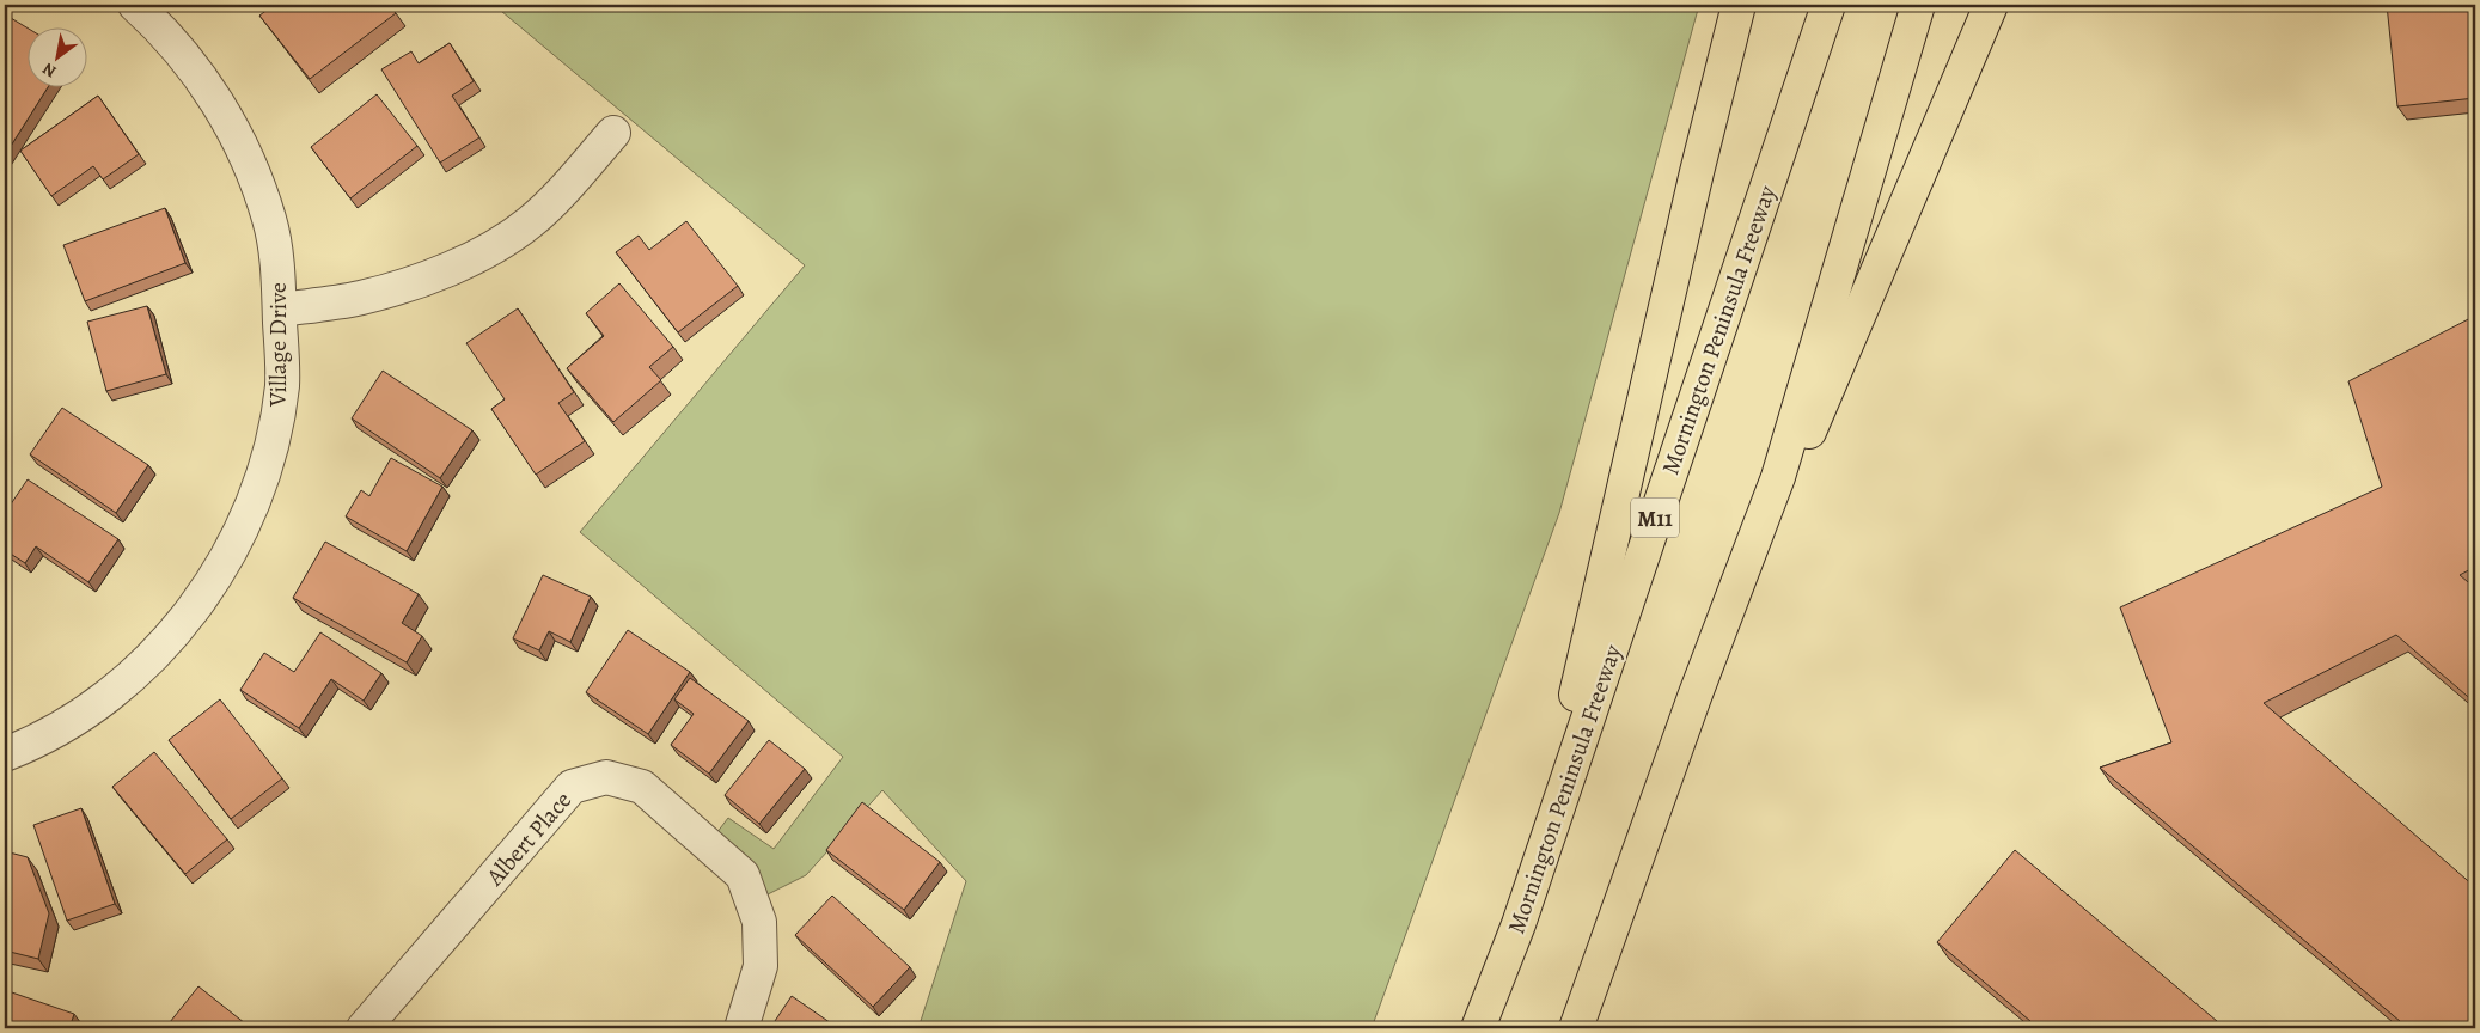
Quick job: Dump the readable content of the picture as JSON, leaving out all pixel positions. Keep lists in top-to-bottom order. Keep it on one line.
{"streets":{"highway":["Mornington Peninsula Freeway","M11"],"street":["Village Drive","Albert Place"]},"north":"bottom left"}
